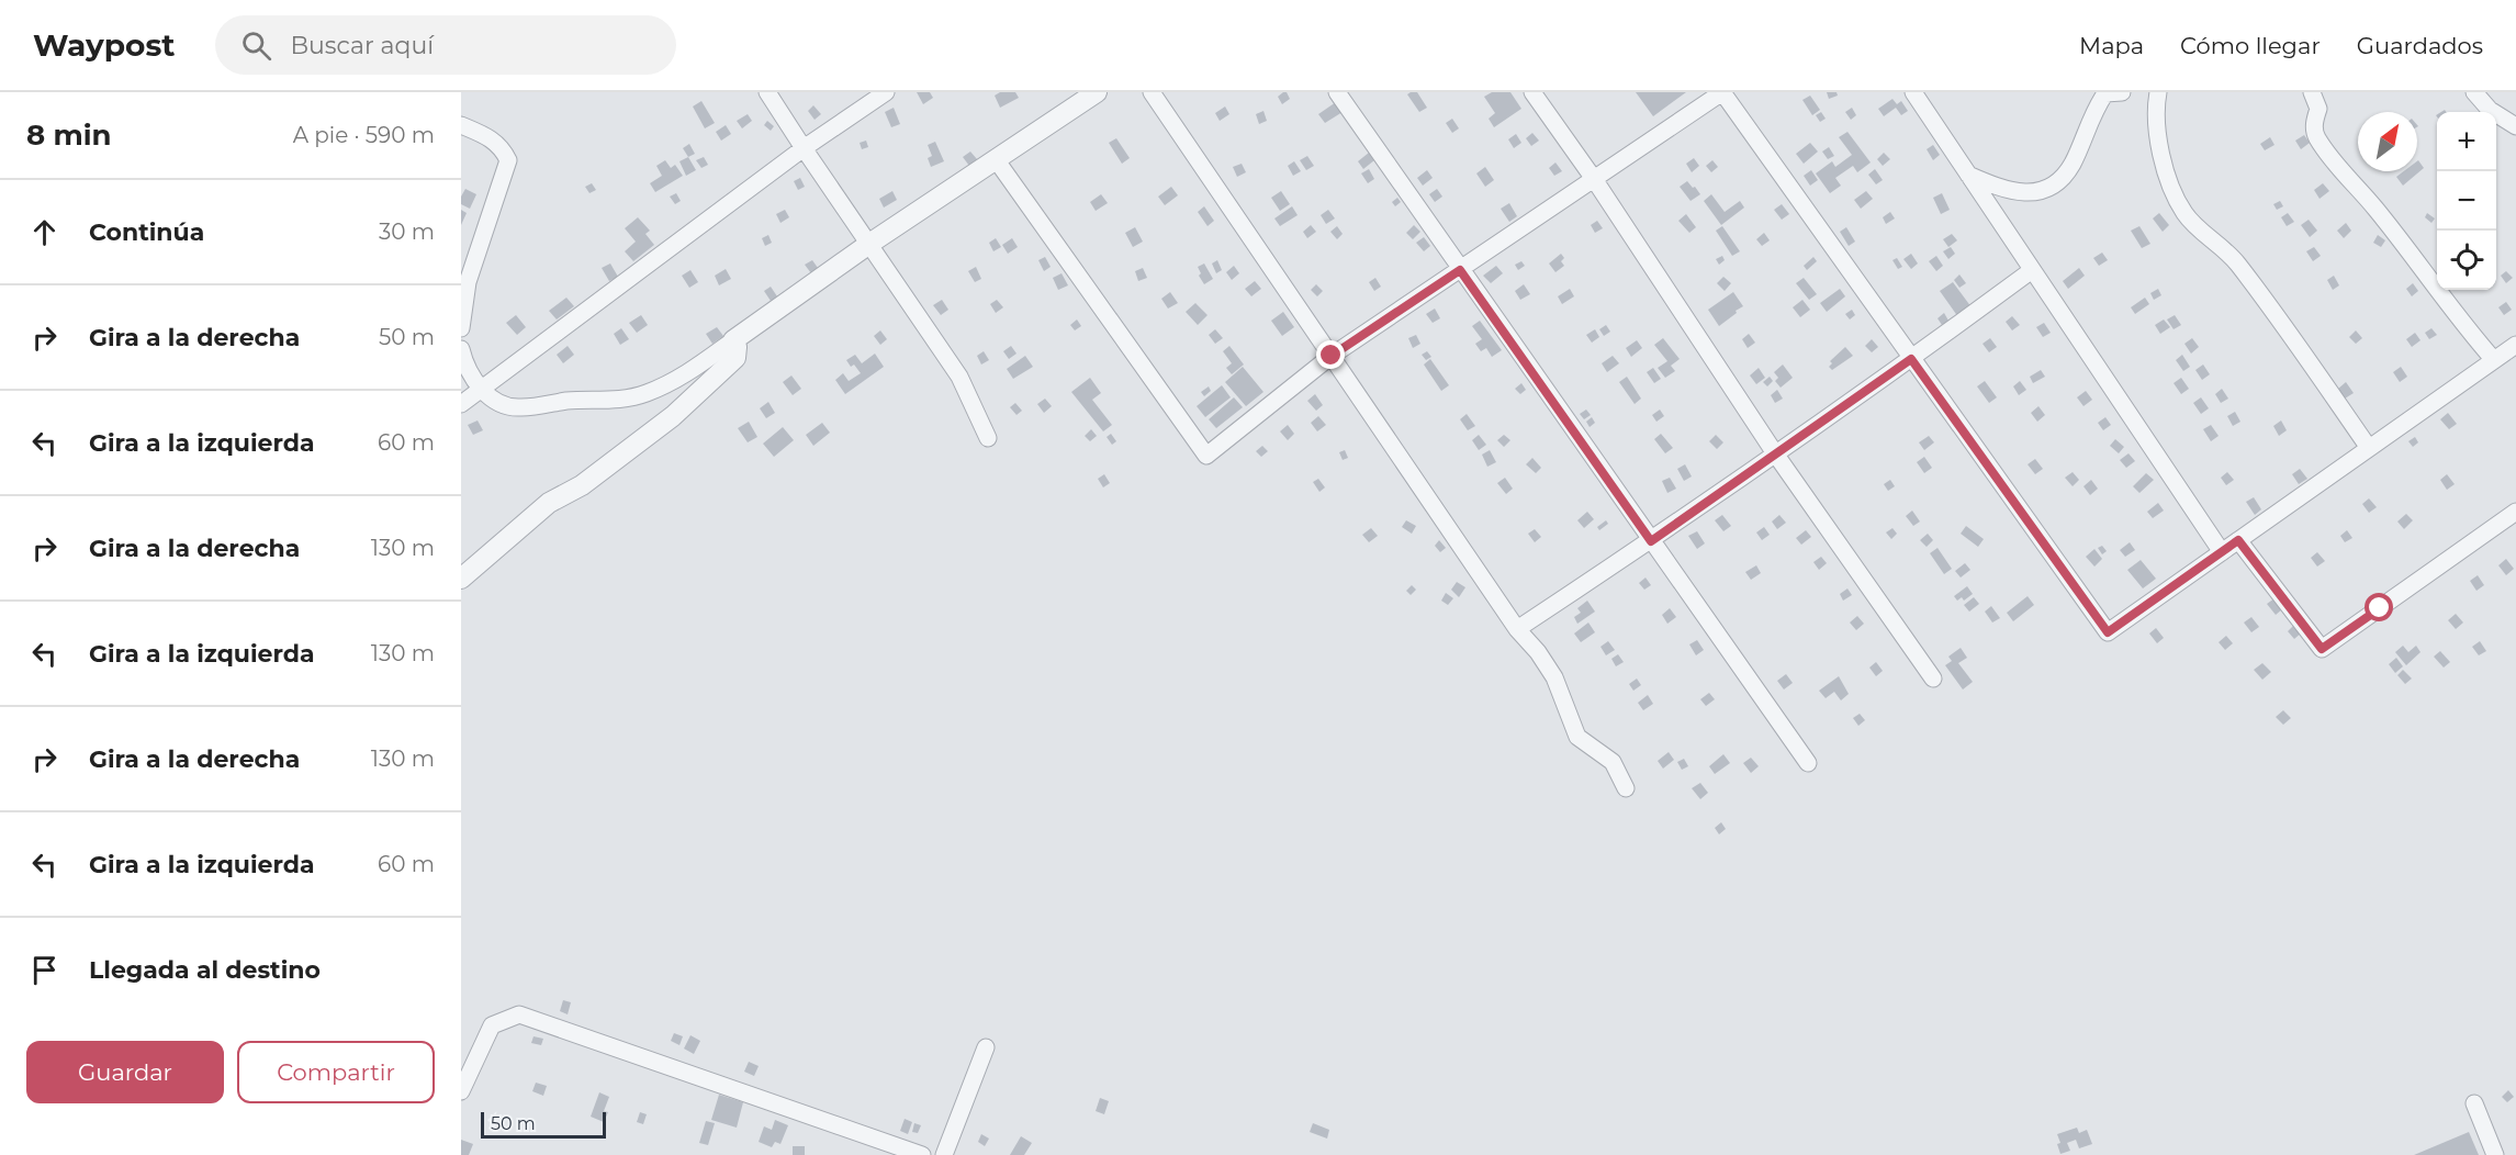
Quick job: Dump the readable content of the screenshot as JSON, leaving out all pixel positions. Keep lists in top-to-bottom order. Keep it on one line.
{"scale_bar":"50 m","north":"top right","page":{"header":"Waypost","search":"Buscar aquí","nav":["Mapa","Cómo llegar","Guardados"],"heading":["8 min","A pie · 590 m"],"map_buttons":["+","−"],"list":[["Continúa","30 m"],["Gira a la derecha","50 m"],["Gira a la izquierda","60 m"],["Gira a la derecha","130 m"],["Gira a la izquierda","130 m"],["Gira a la derecha","130 m"],["Gira a la izquierda","60 m"],"Llegada al destino"],"buttons":["Guardar","Compartir"],"scale":"50 m"}}
